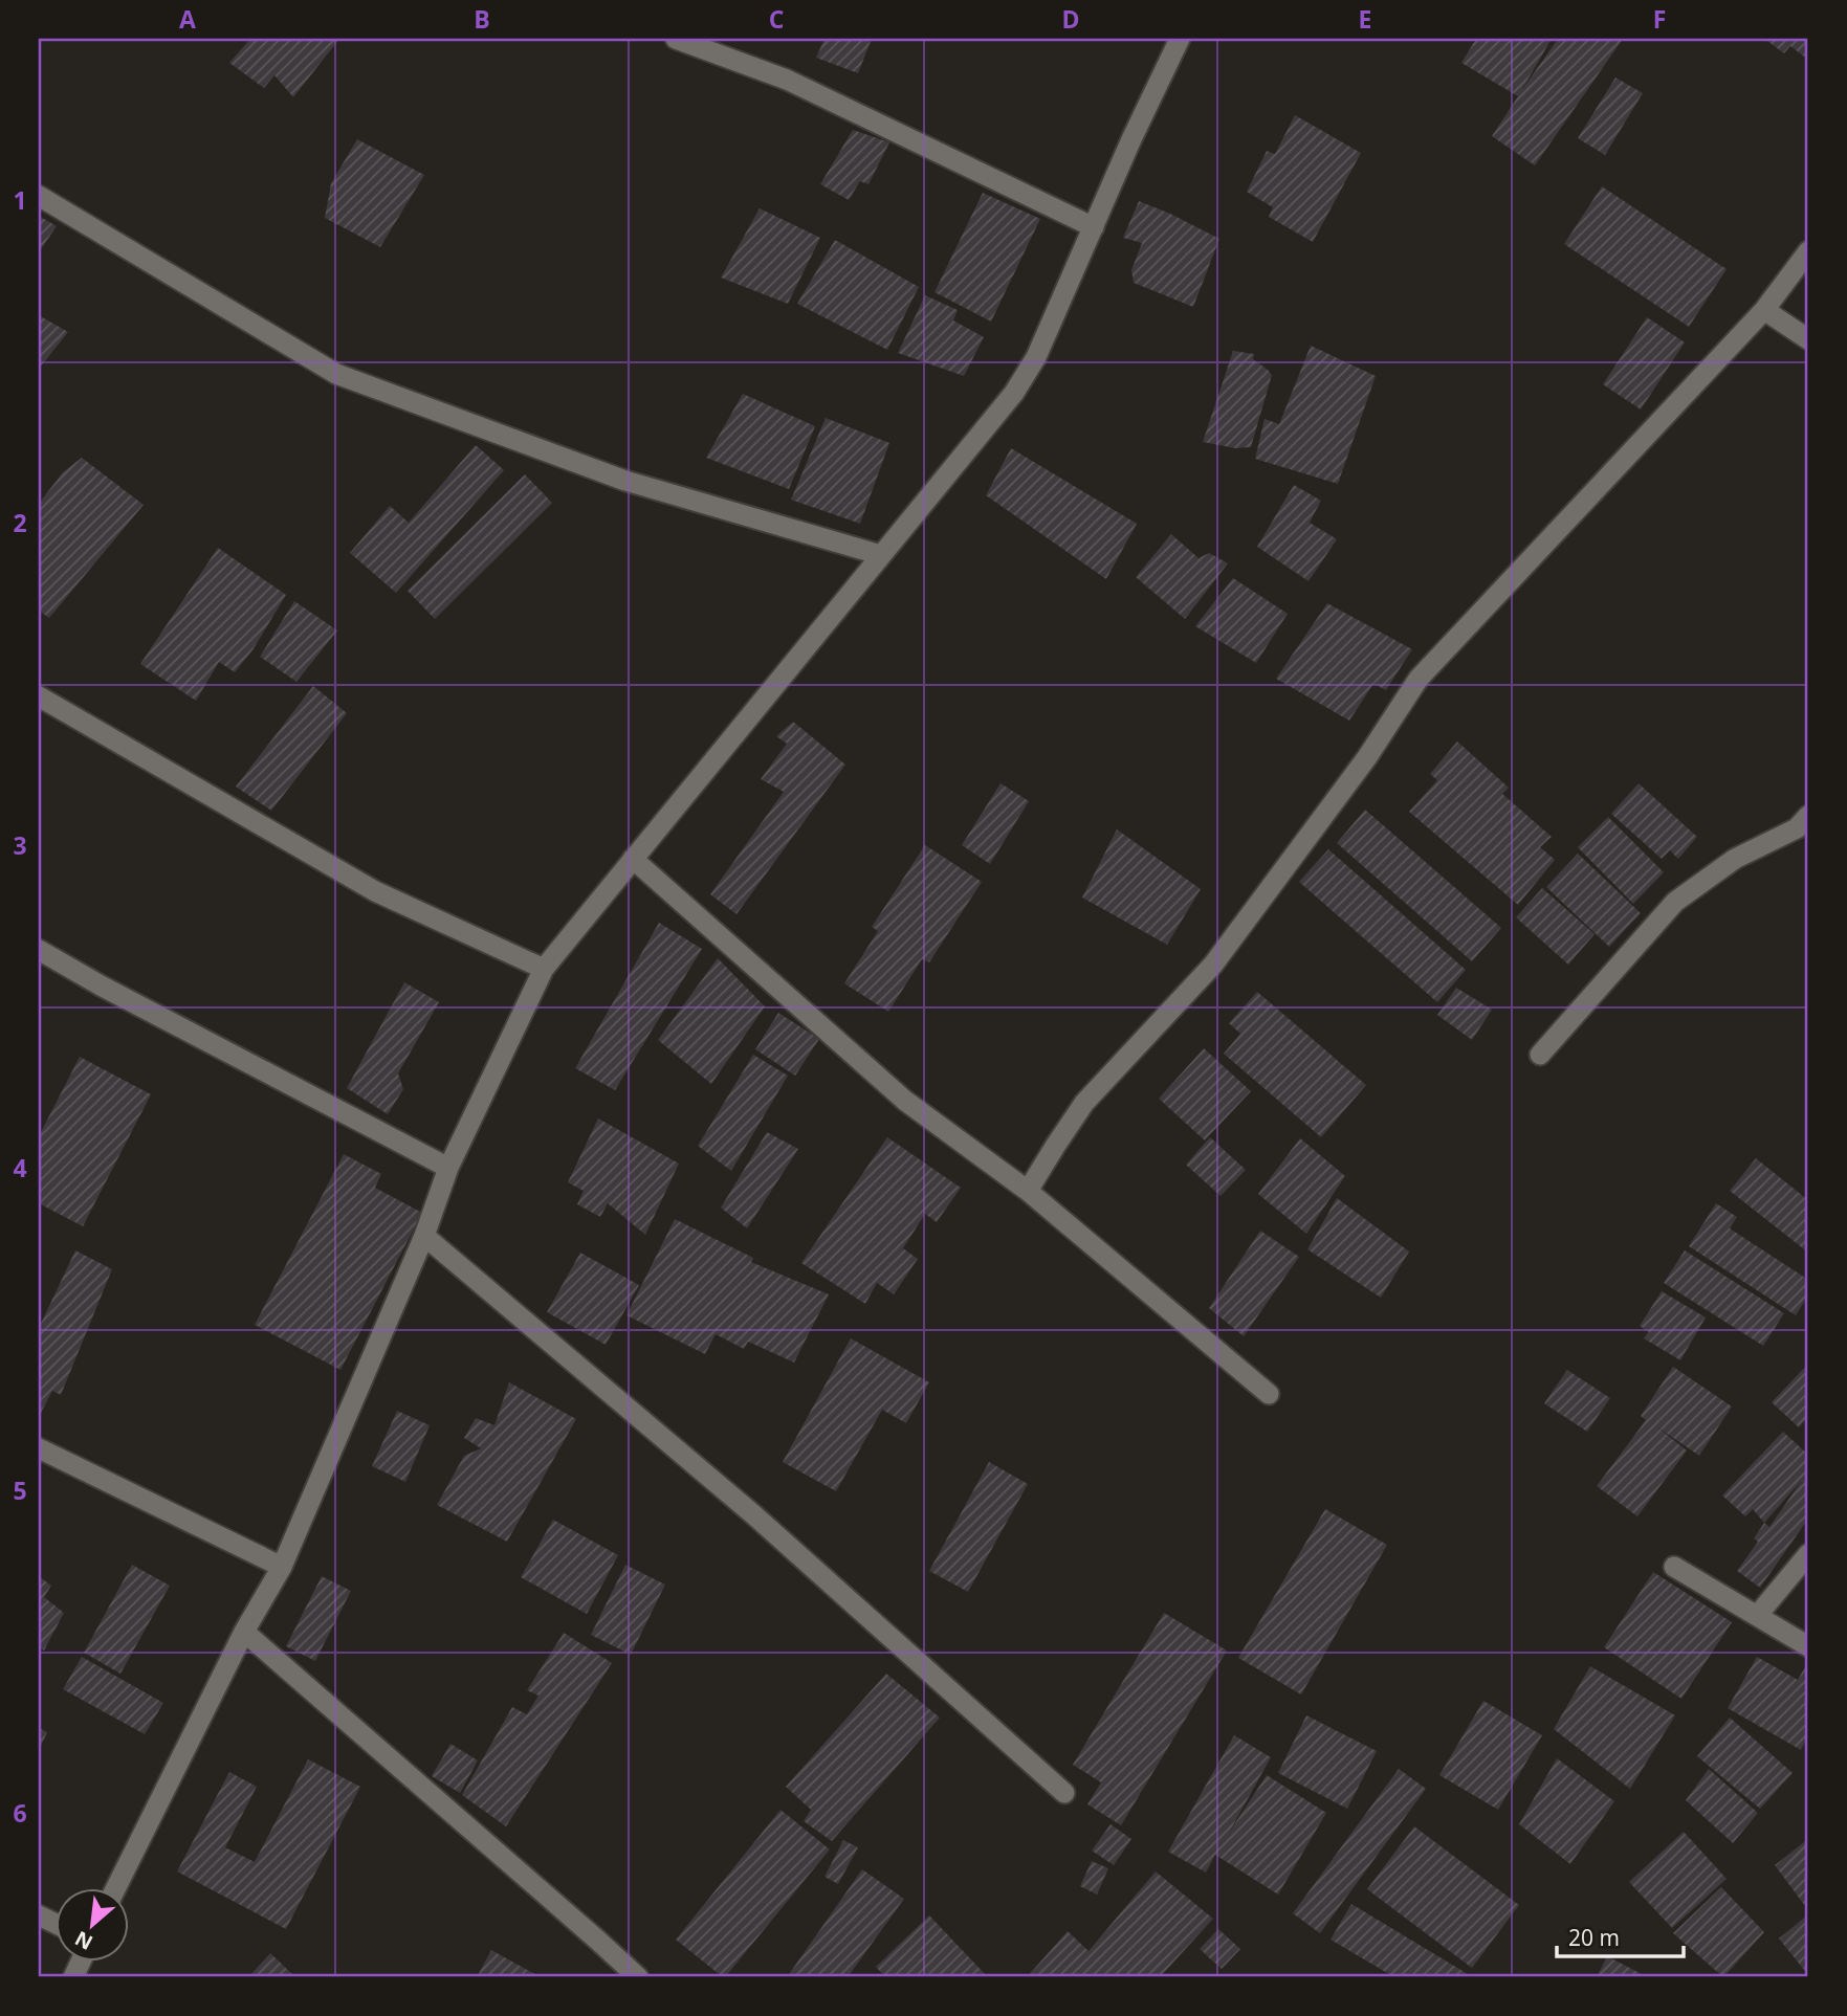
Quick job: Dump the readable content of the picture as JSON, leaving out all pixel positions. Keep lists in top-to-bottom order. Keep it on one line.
{"scale_bar":"20 m","north":"bottom left","grid":{"columns":["A","B","C","D","E","F"],"rows":["1","2","3","4","5","6"]}}
